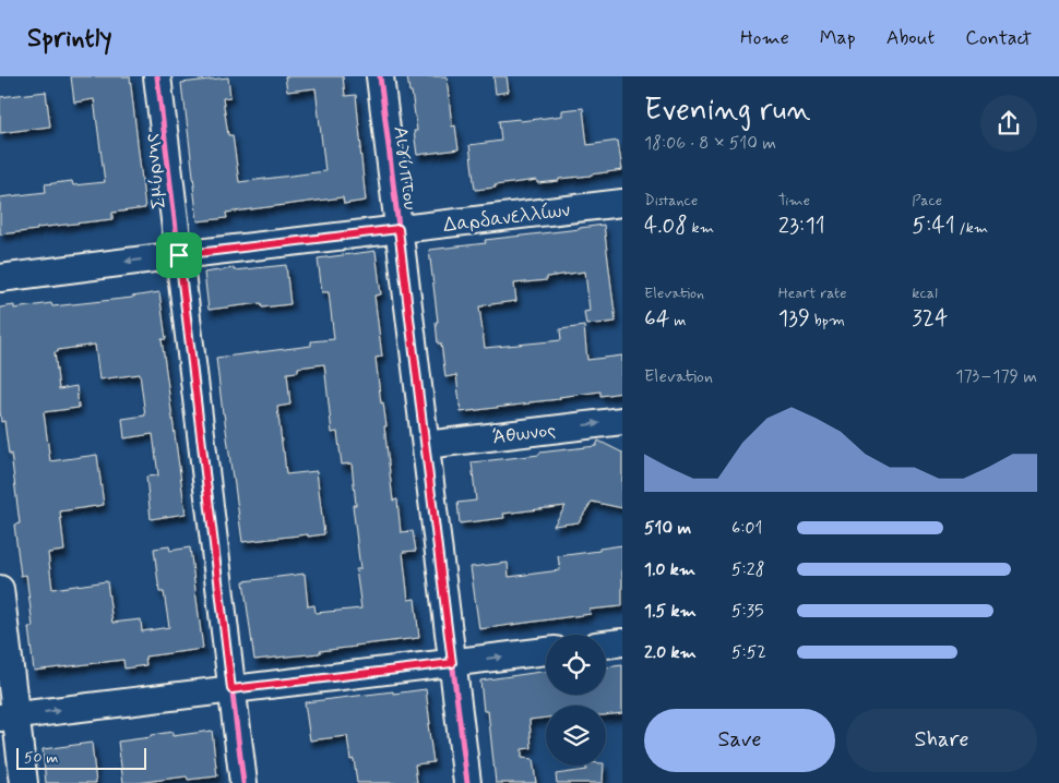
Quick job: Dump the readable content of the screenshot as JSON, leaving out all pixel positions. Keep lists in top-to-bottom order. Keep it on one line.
{"streets":{"street":["Αιγύπτου","Σμύρνης","Δαρδανελλίων","Άθωνος"]},"crossings":[["Αιγύπτου","Δαρδανελλίων"],["Αιγύπτου","Άθωνος"],["Σμύρνης","Δαρδανελλίων"]],"scale_bar":"50 m","page":{"header":"Sprintly","nav":["Home","Map","About","Contact"],"heading":["Evening run","18:06 · 8 × 510 m"],"stats":[["Distance","4.08 km"],["Time","23:11"],["Pace","5:41 /km"],["Elevation","64 m"],["Heart rate","139 bpm"],["kcal","324"]],"chart":["Elevation","173–179 m"],"list":[{"name":"510 m","note":"6:01"},{"name":"1.0 km","note":"5:28"},{"name":"1.5 km","note":"5:35"},{"name":"2.0 km","note":"5:52"}],"buttons":["Save","Share"],"scale":"50 m"}}
